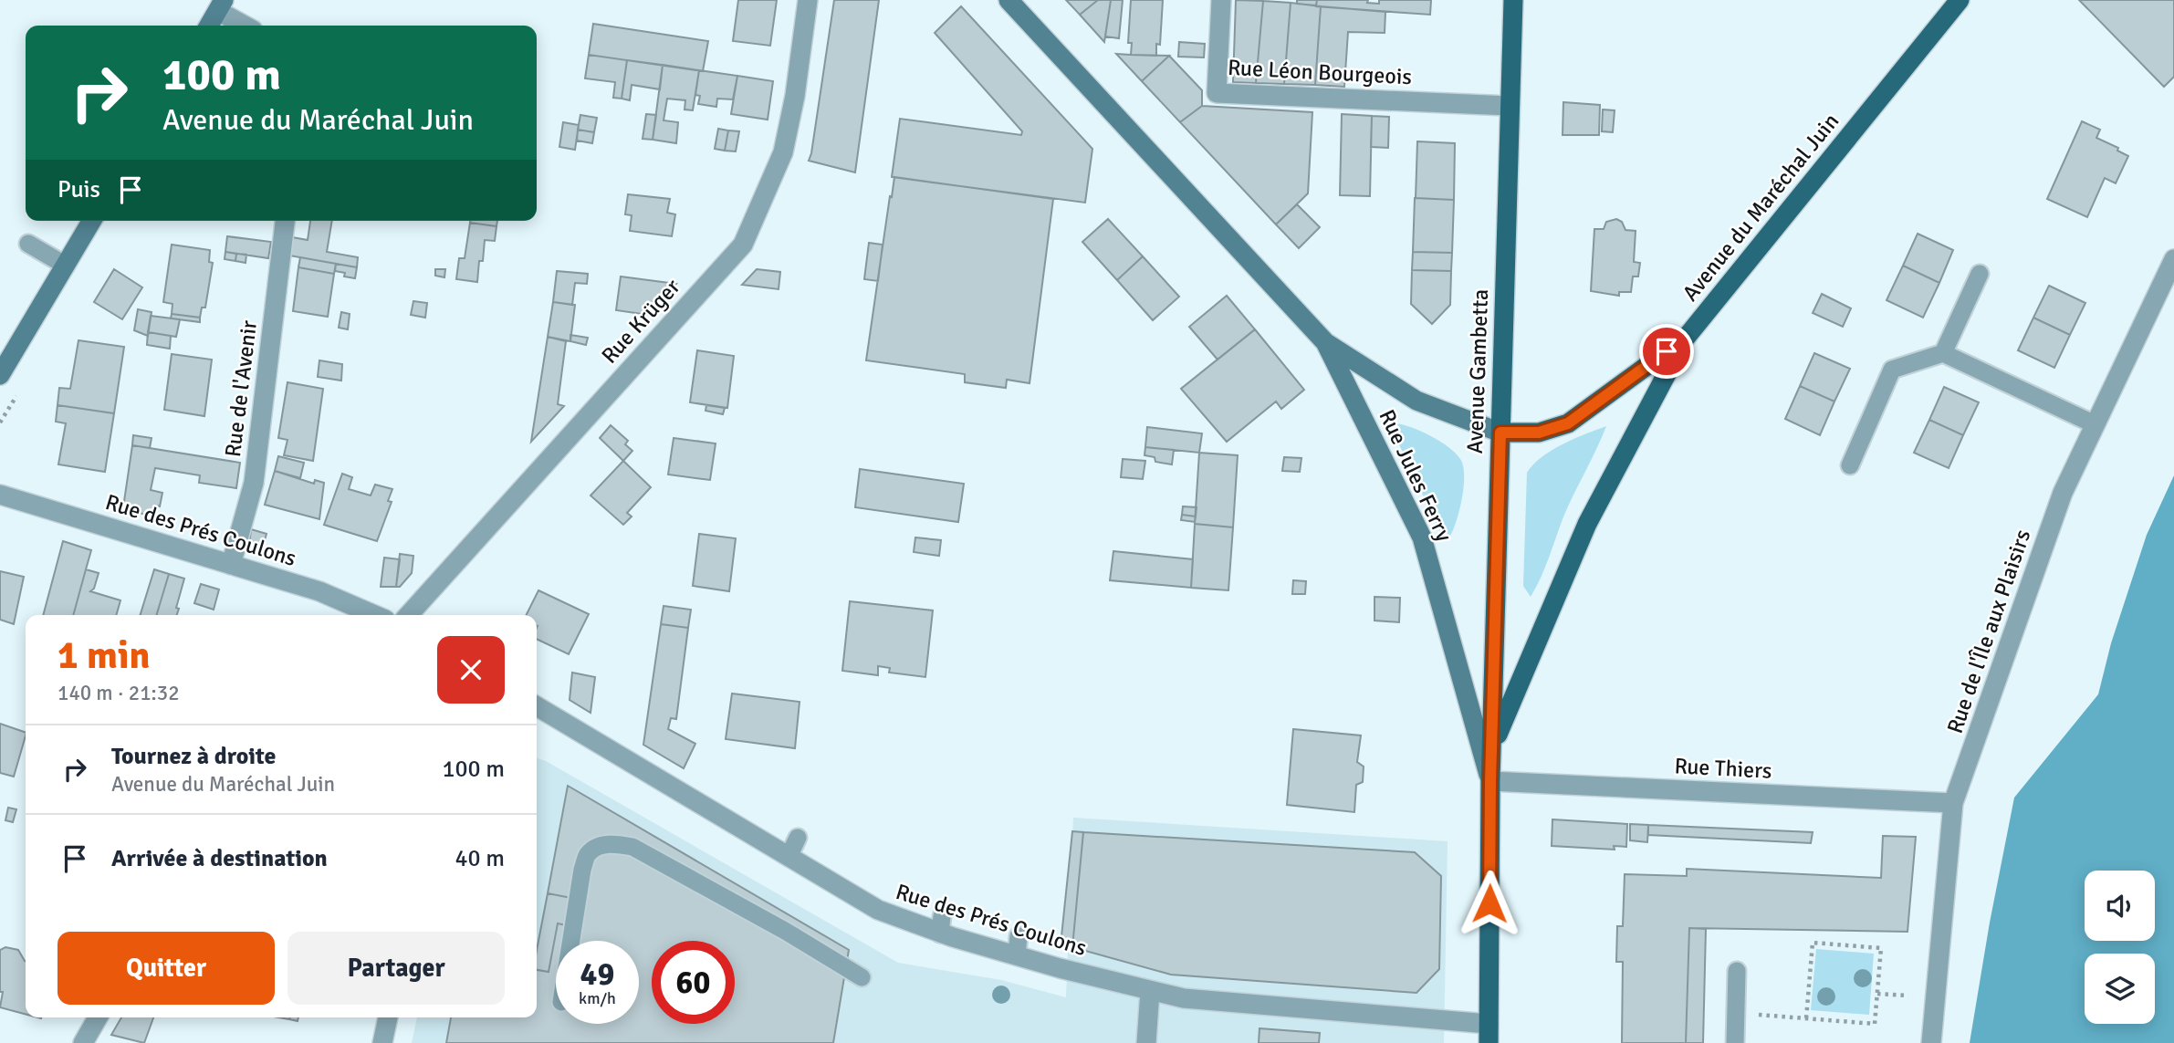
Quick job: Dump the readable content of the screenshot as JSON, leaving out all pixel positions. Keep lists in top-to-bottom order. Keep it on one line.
{"streets":{"main road":["Avenue du Maréchal Juin","Avenue Gambetta","Rue Jules Ferry"],"street":["Rue Léon Bourgeois","Rue Krüger","Rue de l'Avenir","Rue des Prés Coulons","Rue de l'Île aux Plaisirs","Rue Thiers"]},"crossings":[["Rue Léon Bourgeois","Avenue Gambetta"],["Avenue du Maréchal Juin","Avenue Gambetta"],["Avenue du Maréchal Juin","Rue Jules Ferry"],["Avenue Gambetta","Rue Jules Ferry"],["Avenue Gambetta","Rue des Prés Coulons"],["Avenue Gambetta","Rue Thiers"],["Rue de l'Avenir","Rue des Prés Coulons"],["Rue Jules Ferry","Rue Thiers"],["Rue de l'Île aux Plaisirs","Rue Thiers"]],"page":{"turn":["100 m","Avenue du Maréchal Juin"],"then":"Puis","heading":["1 min","140 m · 21:32"],"list":[{"name":"Tournez à droite","note":"Avenue du Maréchal Juin","value":"100 m"},{"name":"Arrivée à destination","value":"40 m"}],"buttons":["Quitter","Partager"],"speed":"49 km/h","limit":"60"}}
